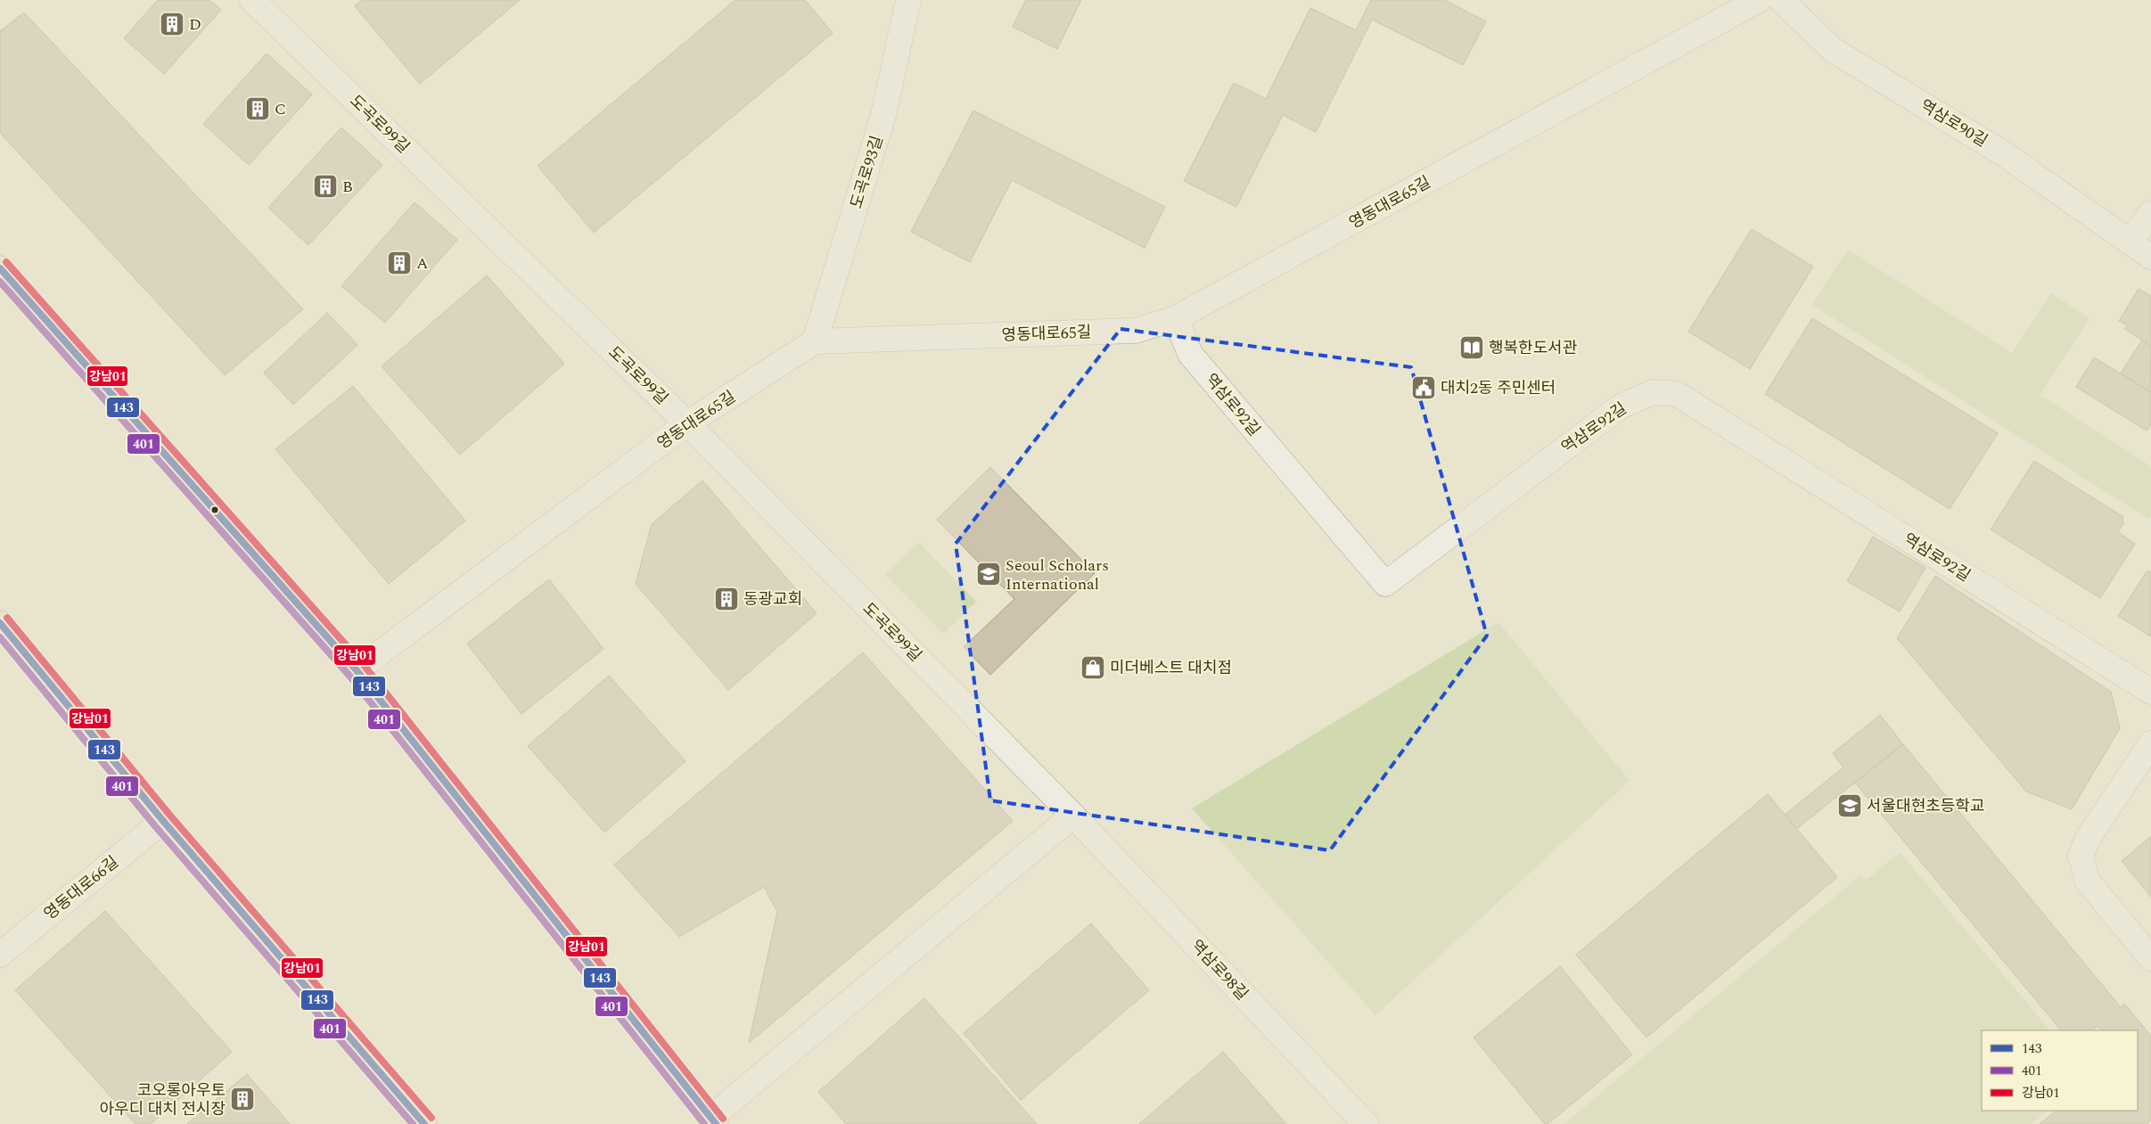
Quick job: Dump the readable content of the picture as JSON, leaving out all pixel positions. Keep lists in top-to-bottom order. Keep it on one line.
{"streets":{"street":["역삼로90길","도곡로99길","도곡로93길","영동대로65길","역삼로92길","영동대로66길","역삼로98길"]},"crossings":[["도곡로99길","영동대로65길"],["도곡로99길","역삼로98길"],["도곡로93길","영동대로65길"],["영동대로65길","역삼로92길"]],"places":{"building":["D","C","B","A","동광교회","코오롱아우토 아우디 대치 전시장"],"library":["행복한도서관"],"public building":["대치2동 주민센터"],"school or university":["Seoul Scholars International","서울대현초등학교"],"shop":["미더베스트 대치점"]},"lines":["transit line 강남01","transit line 143","transit line 401"],"legend":["143","401","강남01"]}
